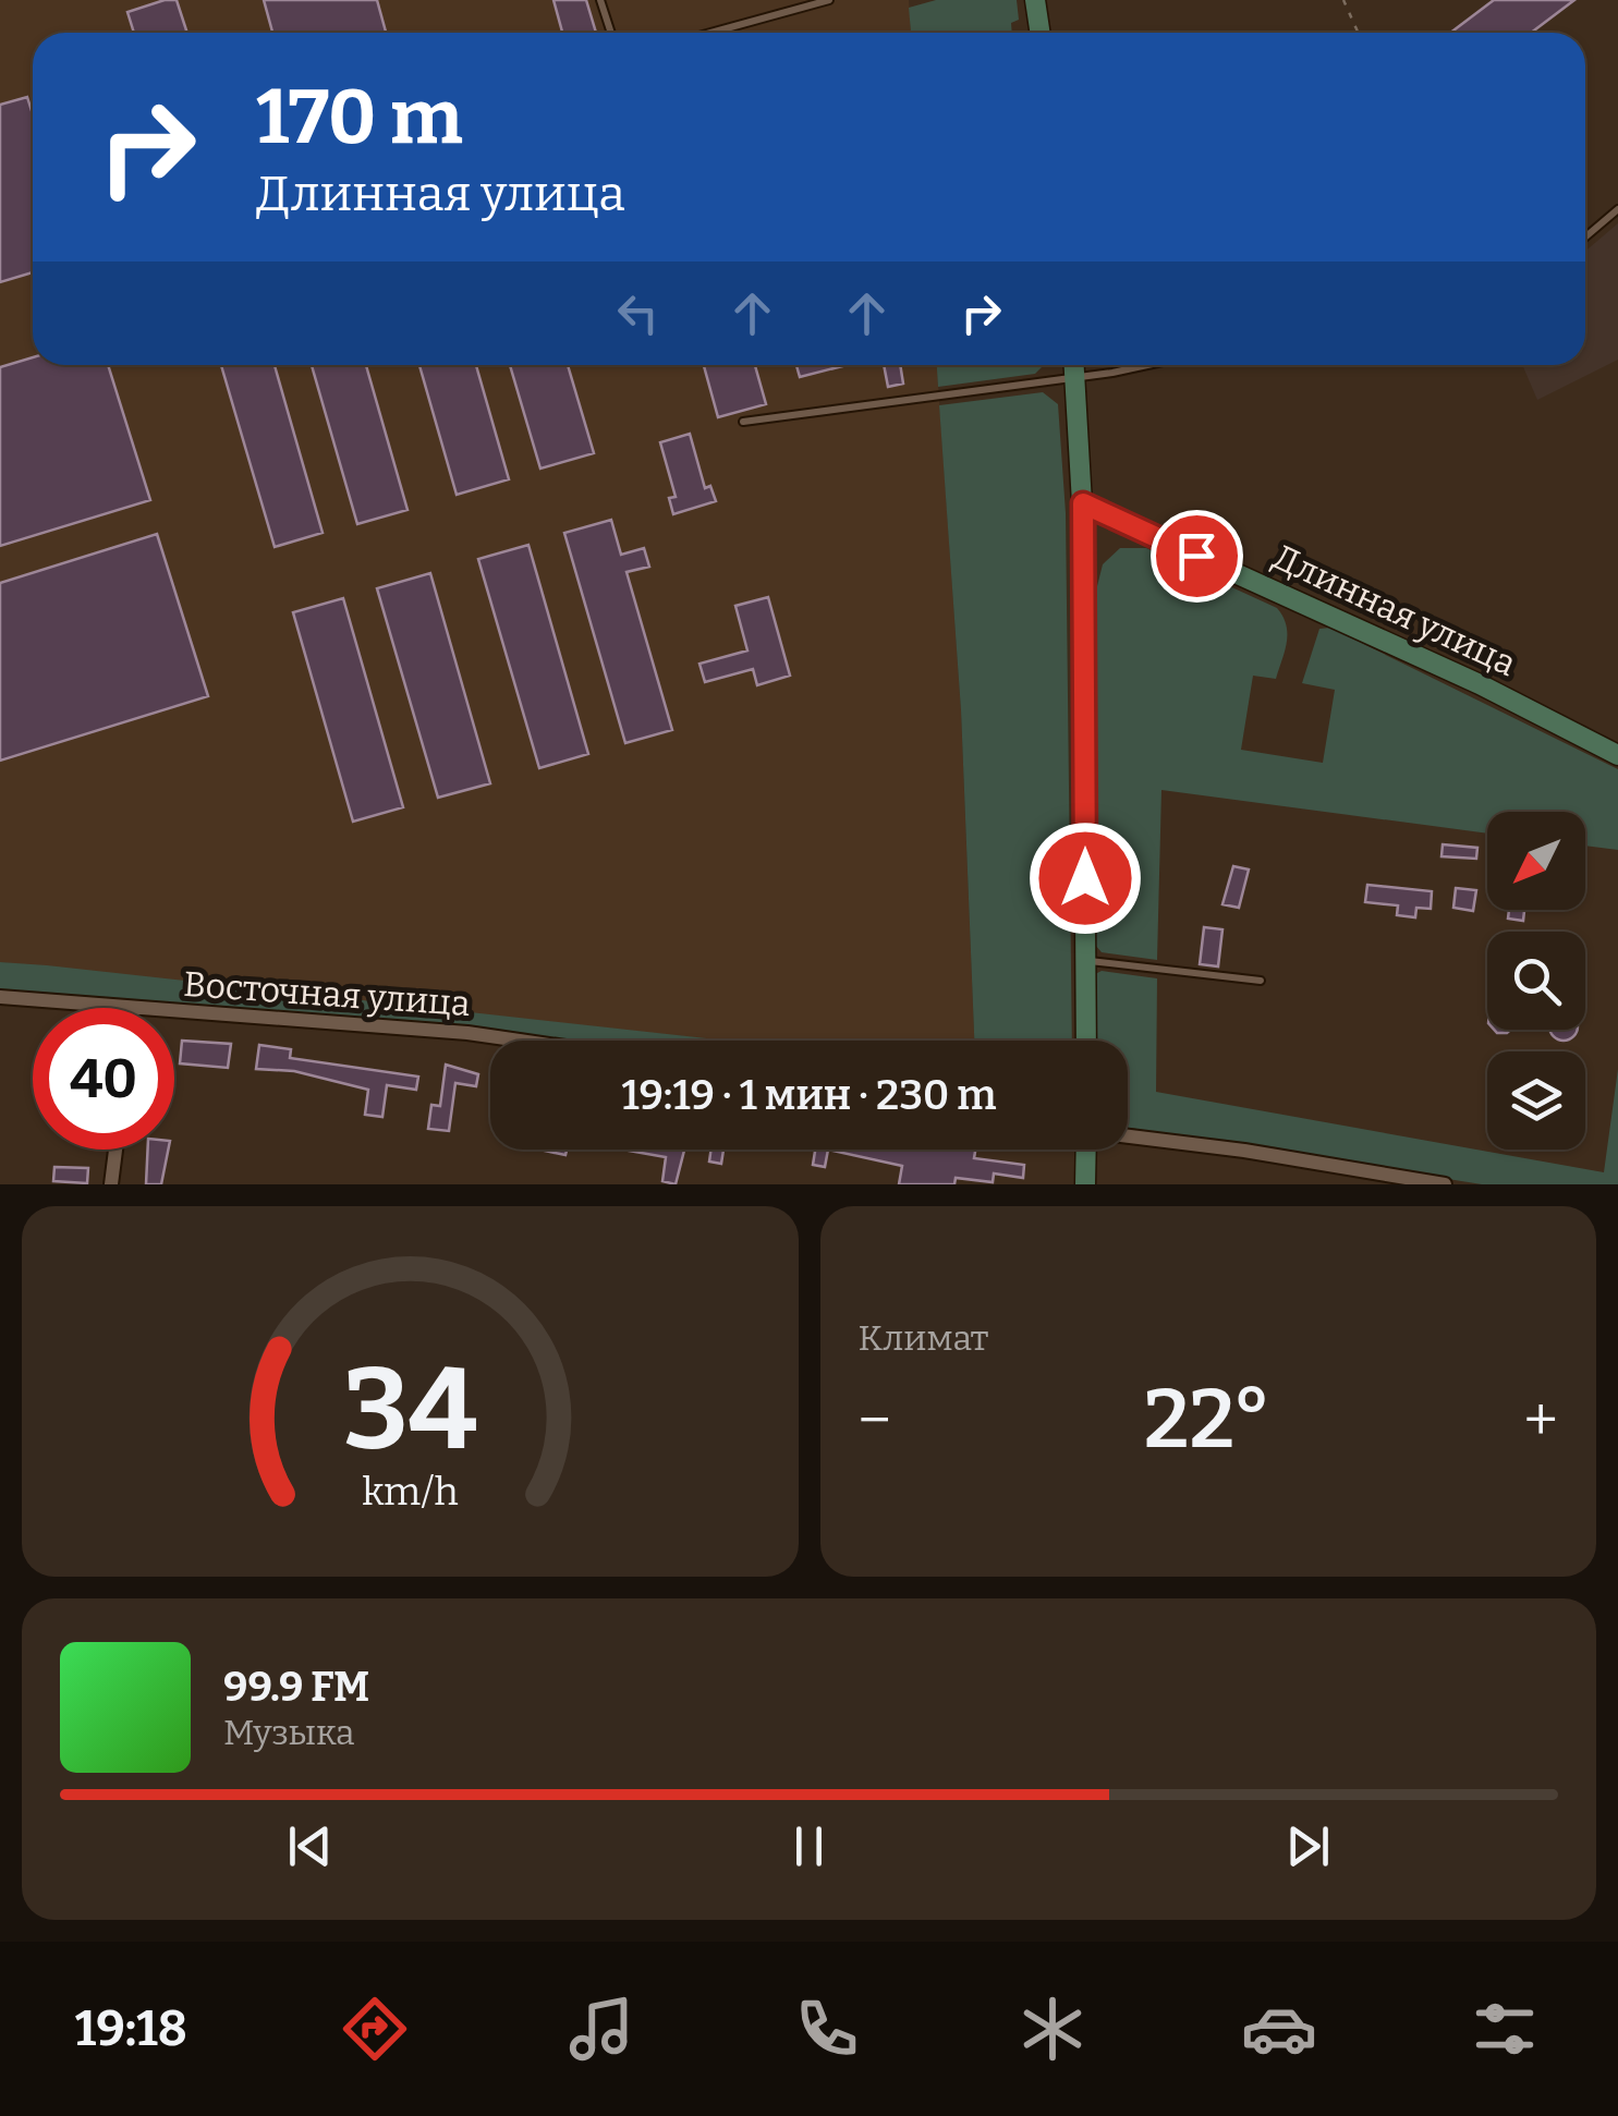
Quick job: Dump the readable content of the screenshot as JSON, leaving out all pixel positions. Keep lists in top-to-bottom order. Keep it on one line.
{"streets":{"street":["Длинная улица","Восточная улица"]},"north":"bottom left","page":{"turn":["170 m","Длинная улица"],"limit":"40","trip":"19:19 · 1 мин · 230 m","tile":"Климат","heat":["−","22°","+"],"song":["99.9 FM","Музыка"],"tabs":"19:18","gauge":["34","km/h"]}}
